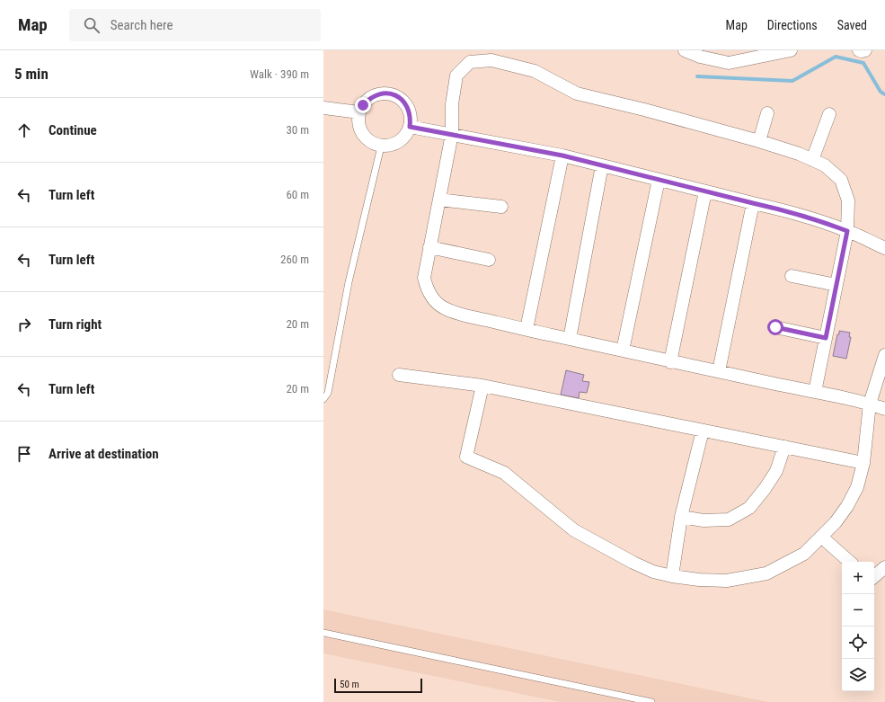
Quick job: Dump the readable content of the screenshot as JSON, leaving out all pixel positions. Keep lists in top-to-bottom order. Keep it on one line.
{"scale_bar":"50 m","page":{"header":"Map","search":"Search here","nav":["Map","Directions","Saved"],"heading":["5 min","Walk · 390 m"],"list":[["Continue","30 m"],["Turn left","60 m"],["Turn left","260 m"],["Turn right","20 m"],["Turn left","20 m"],"Arrive at destination"],"map_buttons":["+","−"],"scale":"50 m"}}
